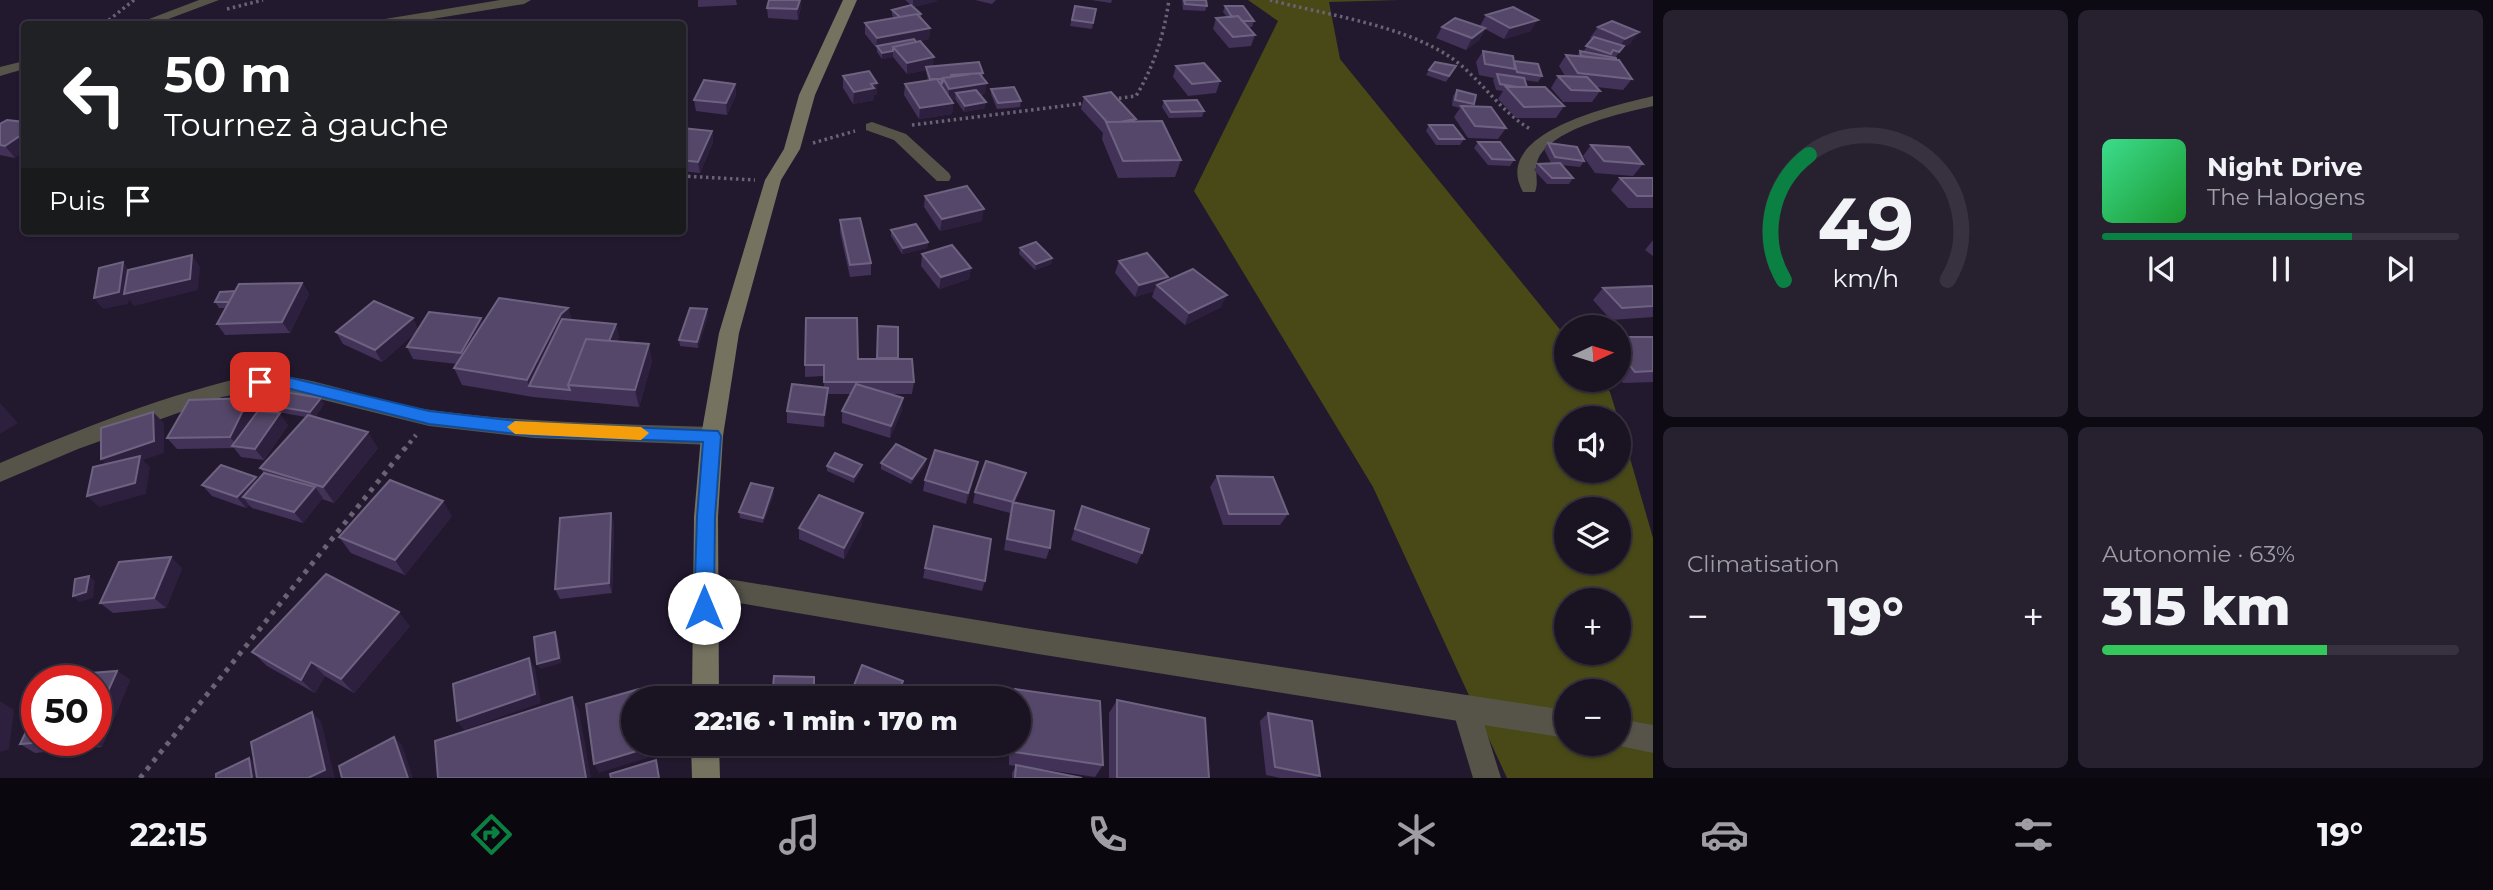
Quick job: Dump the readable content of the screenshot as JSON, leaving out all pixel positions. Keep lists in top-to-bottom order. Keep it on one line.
{"north":"right","page":{"turn":["50 m","Tournez à gauche"],"song":["Night Drive","The Halogens"],"then":"Puis","map_buttons":["+","−"],"tile":["Climatisation",["Autonomie · 63%","315 km"]],"heat":["−","19°","+"],"limit":"50","trip":"22:16 · 1 min · 170 m","tabs":["22:15","19°"],"gauge":["49","km/h"]}}
